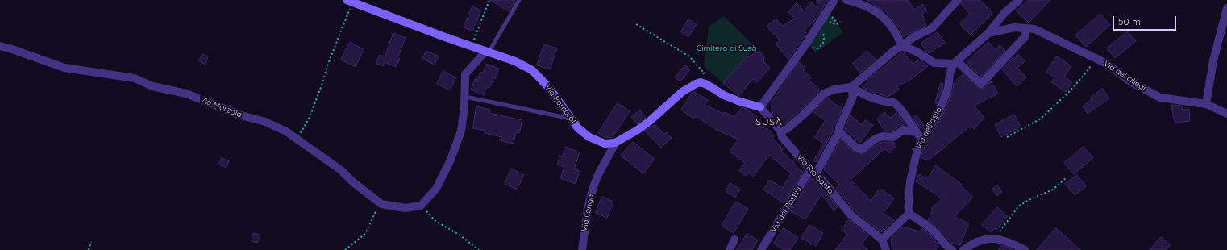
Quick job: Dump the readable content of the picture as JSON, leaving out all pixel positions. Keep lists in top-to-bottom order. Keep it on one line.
{"streets":{"street":["Via dei ciliegi","Via Pomaròl","Via Marzola","Via dell'asilo","Via Rio Santo","Via dei Postini","Via Lónga"]},"crossings":[["Via dei ciliegi","Via dell'asilo"],["Via Pomaròl","Via Lónga"],["Via Rio Santo","Via dei Postini"]],"districts":["SUSÀ"],"parks":["Cimitero di Susà"],"scale_bar":"50 m"}
